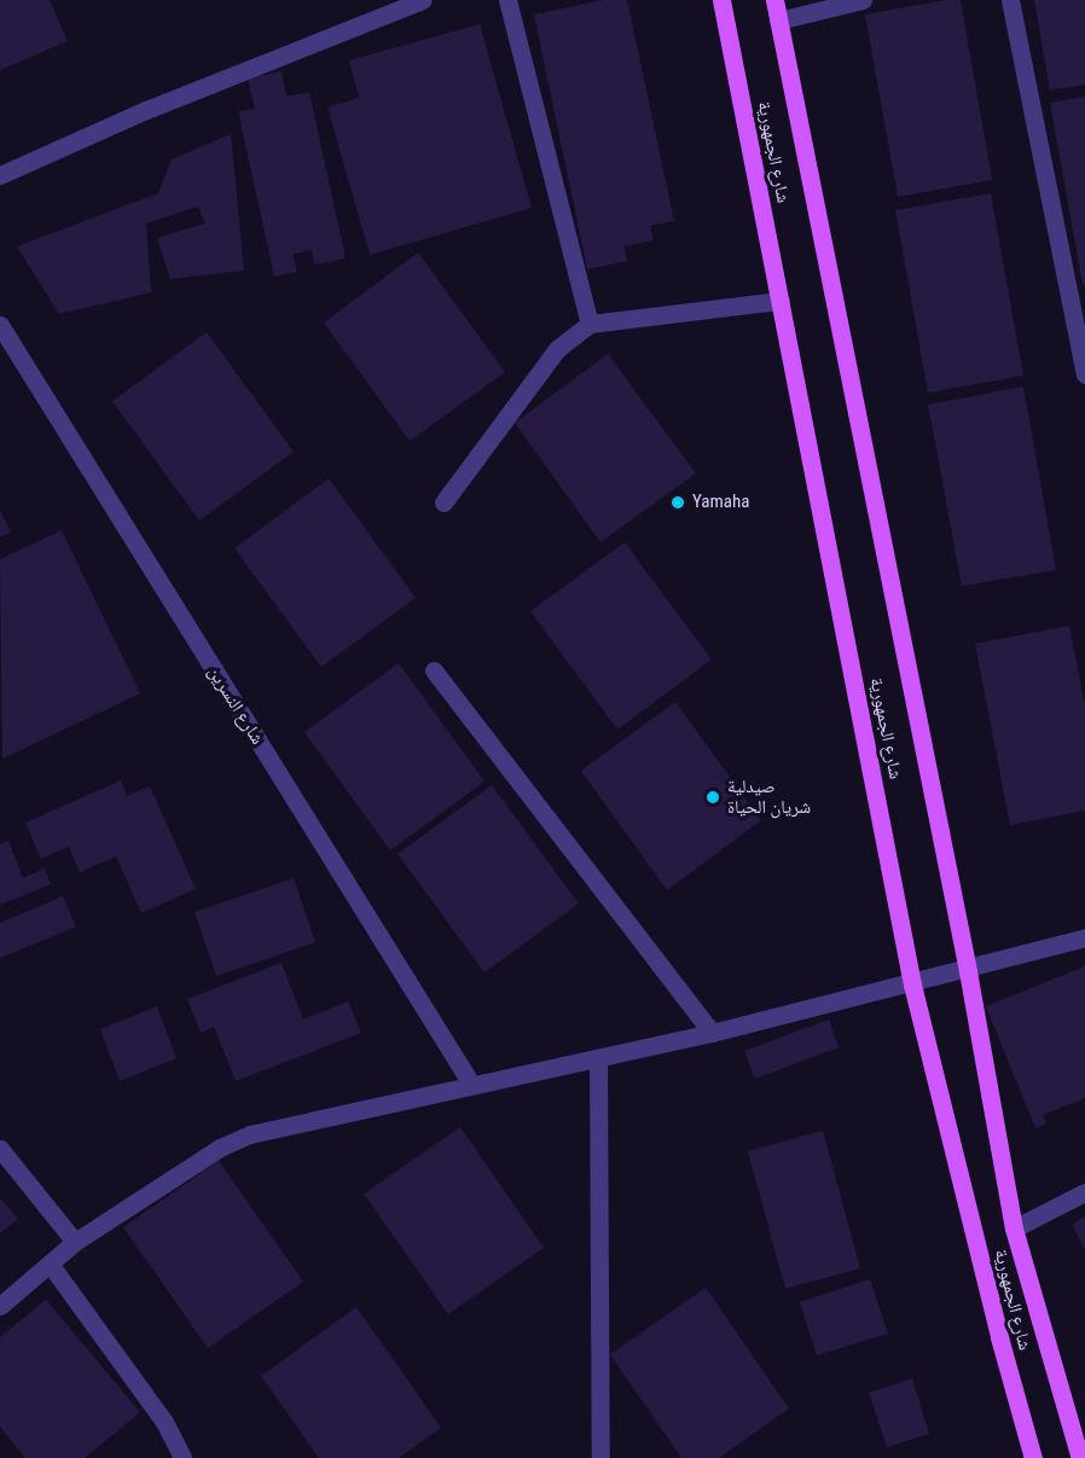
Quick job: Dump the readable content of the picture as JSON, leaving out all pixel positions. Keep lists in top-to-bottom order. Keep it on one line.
{"streets":{"main road":["شارع الجمهورية"],"street":["شارع النسرين"]},"places":["Yamaha","صيدلية شريان الحياة"]}
